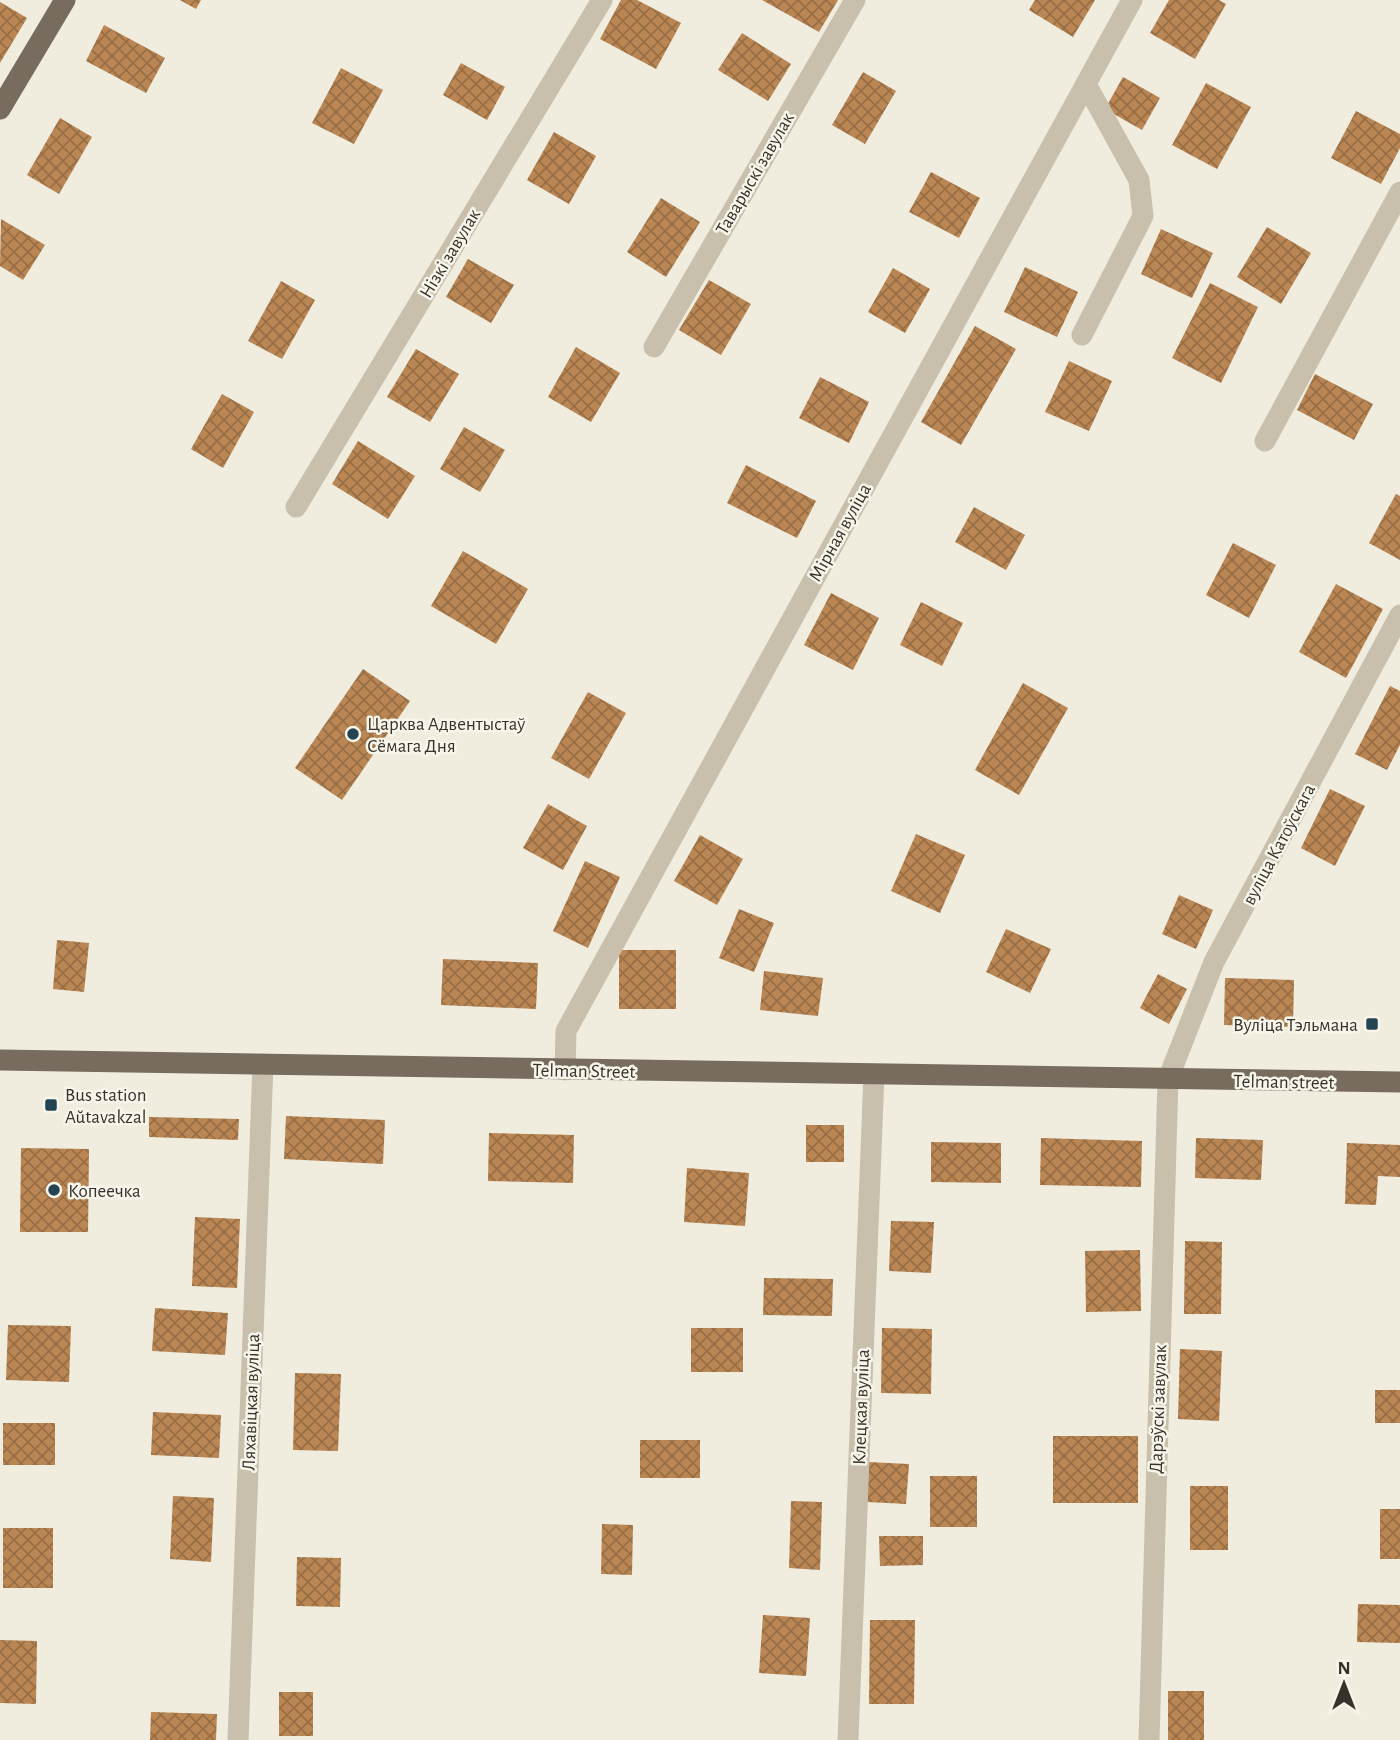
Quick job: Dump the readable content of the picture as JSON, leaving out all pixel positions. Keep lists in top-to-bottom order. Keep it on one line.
{"streets":{"main road":["Telman Street","Telman street"],"street":["Таварыскі завулак","Нізкі завулак","Мірная вуліца","вуліца Катоўскага","Ляхавіцкая вуліца","Клецкая вуліца","Дарэўскі завулак"]},"crossings":[["Мірная вуліца","Telman Street"],["вуліца Катоўскага","Telman Street"],["вуліца Катоўскага","Telman street"],["вуліца Катоўскага","Дарэўскі завулак"],["Telman Street","Telman street"],["Telman Street","Ляхавіцкая вуліца"],["Telman Street","Клецкая вуліца"],["Telman Street","Дарэўскі завулак"],["Telman street","Дарэўскі завулак"]],"places":{"other":["Царква Адвентыстаў Сёмага Дня","Копеечка"],"transit":["Вуліца Тэльмана","Bus station Aŭtavakzal"]},"north":"top"}
